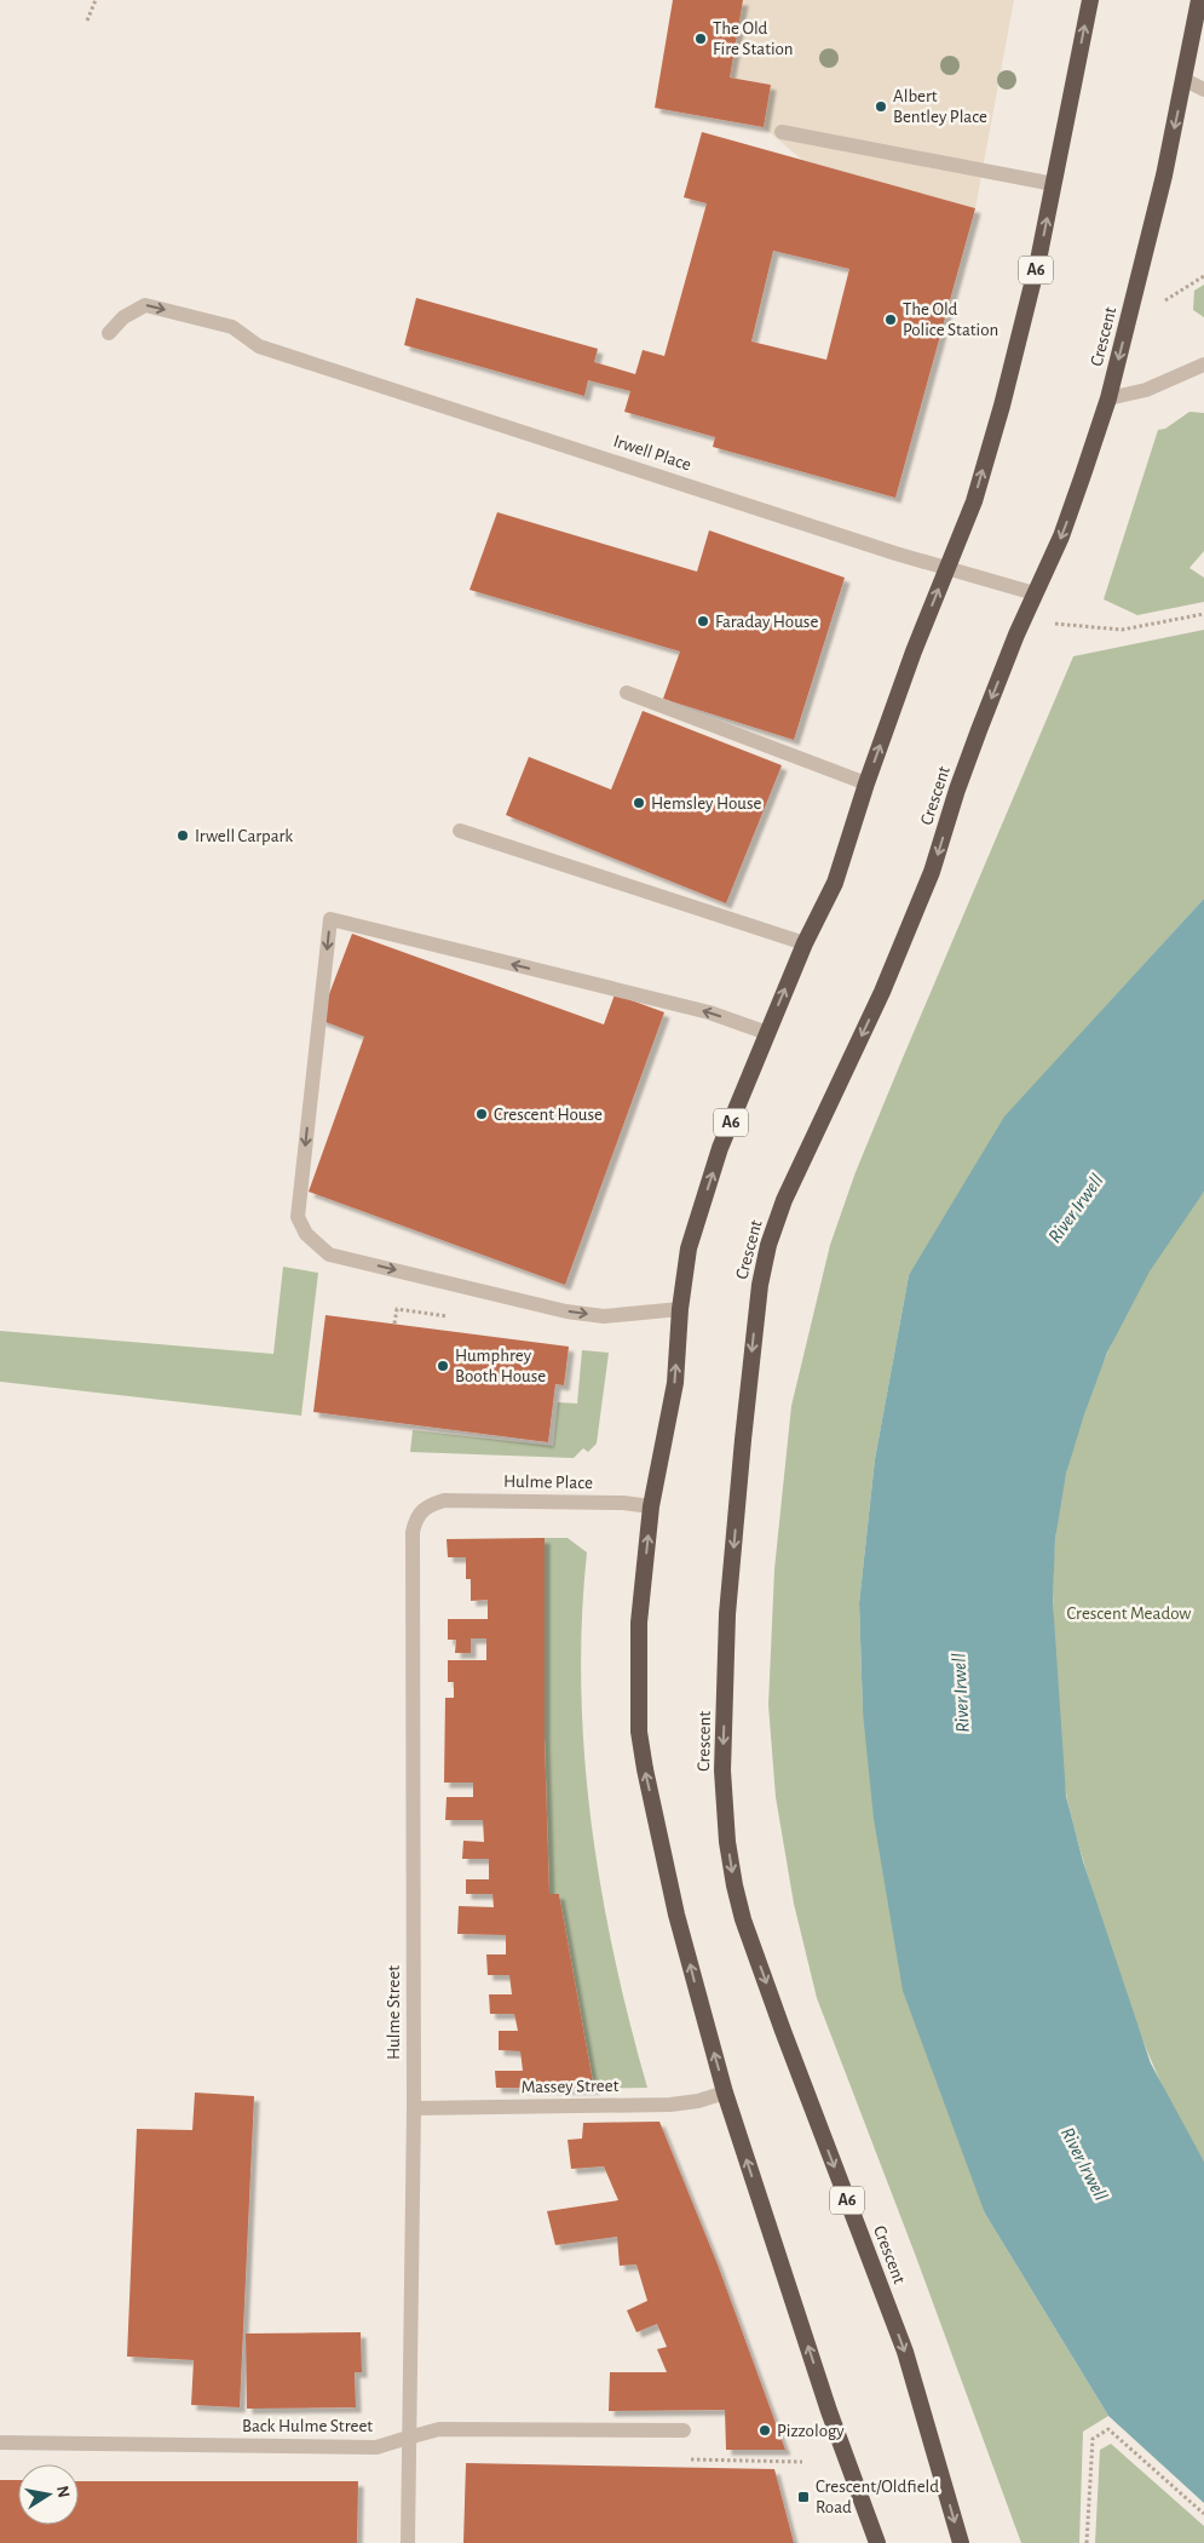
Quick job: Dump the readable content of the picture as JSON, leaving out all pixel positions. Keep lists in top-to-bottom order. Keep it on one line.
{"streets":{"highway":["A6","Crescent"],"street":["Irwell Place","Hulme Place","Hulme Street","Massey Street","Back Hulme Street"]},"crossings":[["A6","Irwell Place"],["A6","Hulme Place"],["A6","Massey Street"],["Crescent","Irwell Place"],["Hulme Place","Hulme Street"],["Hulme Street","Massey Street"],["Hulme Street","Back Hulme Street"]],"one_way":["Irwell Place"],"water":["River Irwell"],"parks":["Crescent Meadow"],"places":{"other":["The Old Fire Station","Albert Bentley Place","The Old Police Station","Faraday House","Hemsley House","Irwell Carpark","Crescent House","Humphrey Booth House","Pizzology"],"transit":["Crescent/Oldfield Road"]},"north":"right"}
